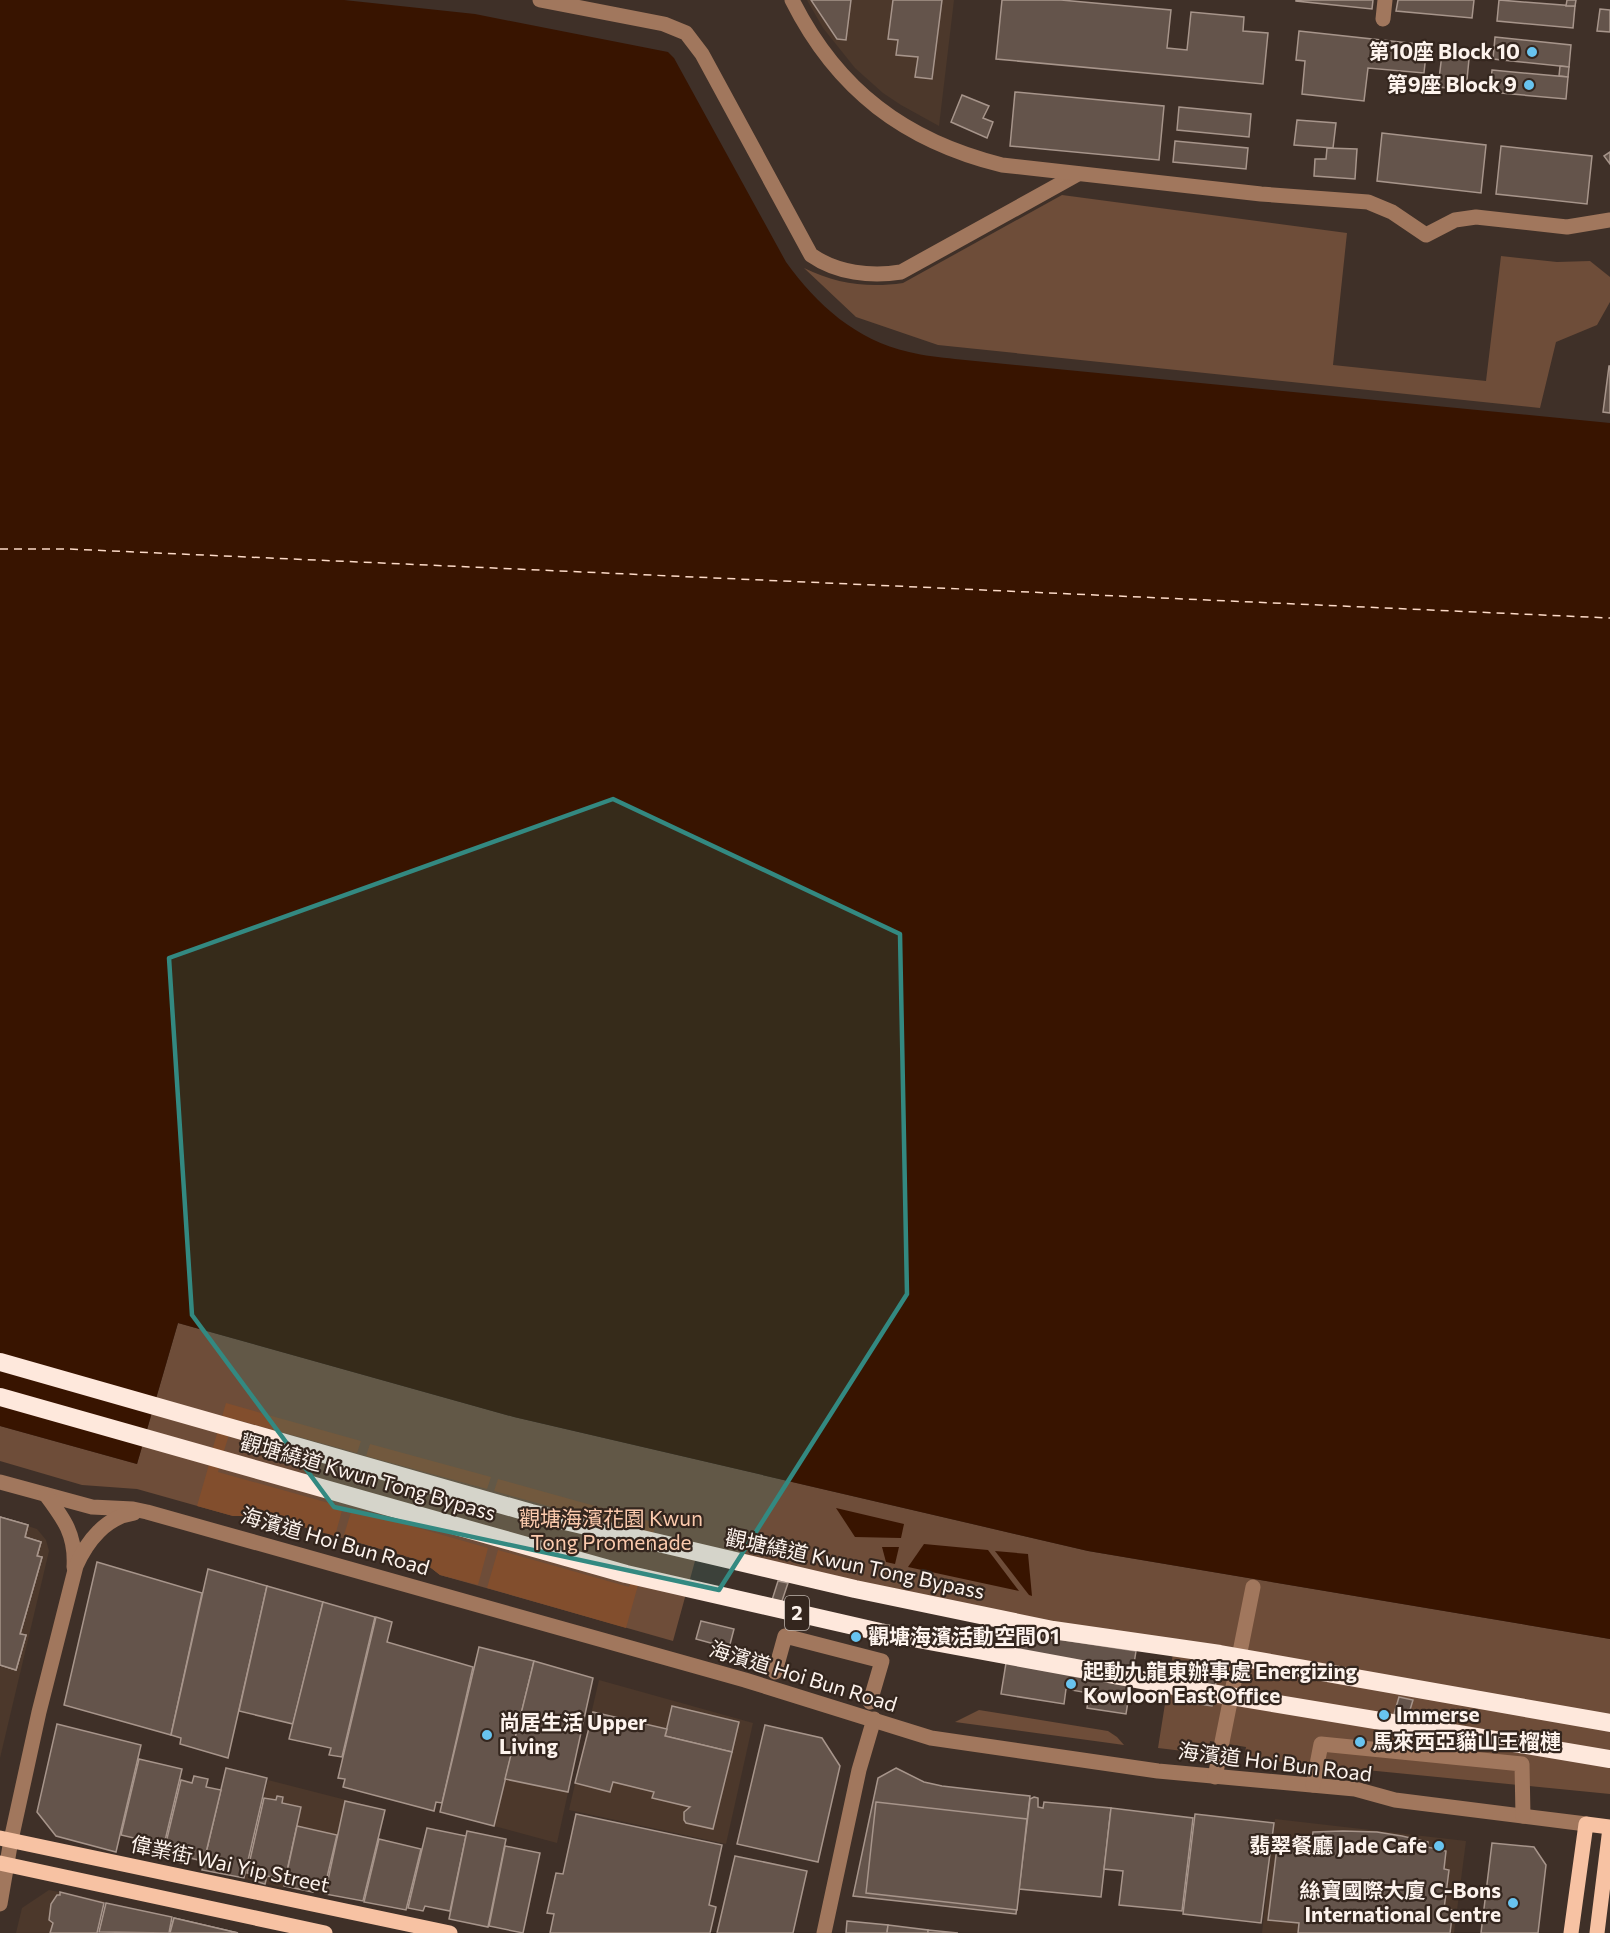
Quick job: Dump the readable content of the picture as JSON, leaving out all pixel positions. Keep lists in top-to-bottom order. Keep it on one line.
{"streets":{"highway":["觀塘繞道 Kwun Tong Bypass","2"],"main road":["海濱道 Hoi Bun Road","偉業街 Wai Yip Street"]},"parks":["觀塘海濱花園 Kwun Tong Promenade"],"places":["第10座 Block 10","第9座 Block 9","觀塘海濱活動空間01","起動九龍東辦事處 Energizing Kowloon East Office","Immerse","尚居生活 Upper Living","馬來西亞貓山王榴槤","翡翠餐廳 Jade Cafe","絲寶國際大廈 C-Bons International Centre"]}
